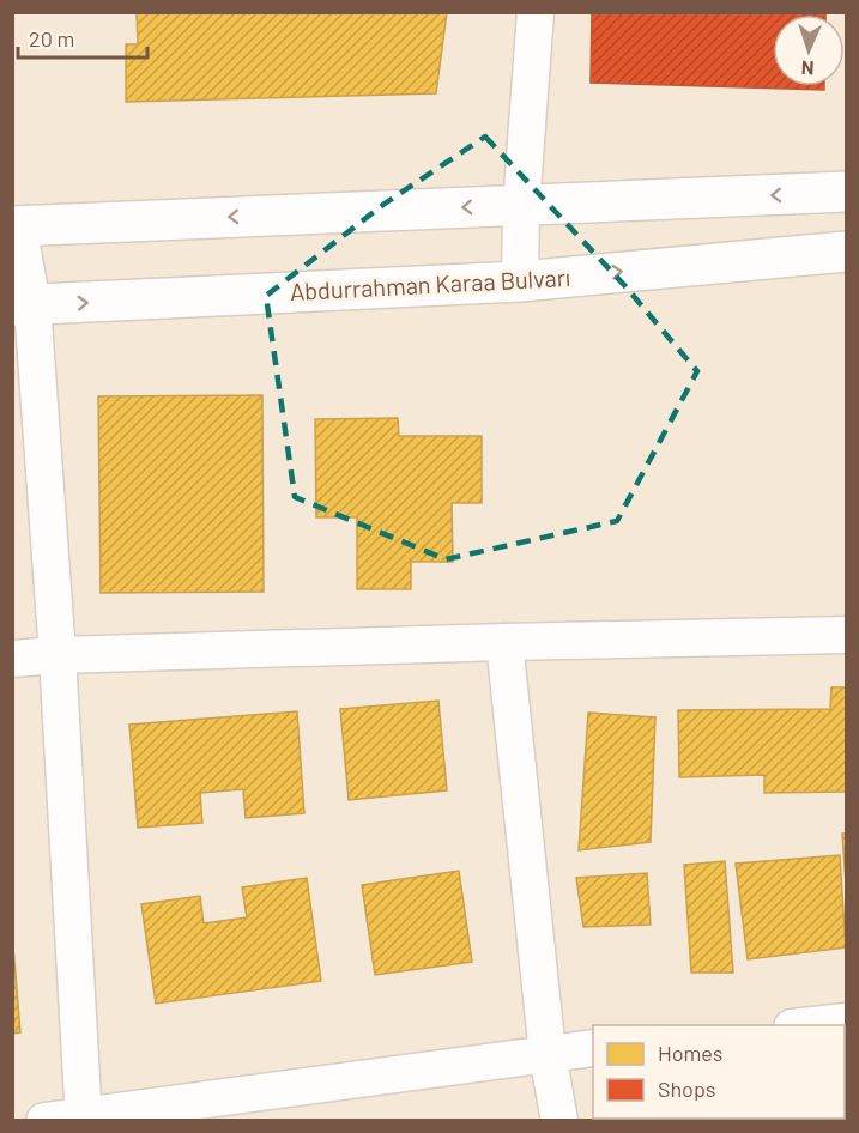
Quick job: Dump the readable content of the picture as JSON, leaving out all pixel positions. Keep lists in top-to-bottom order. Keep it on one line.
{"streets":{"main road":["Abdurrahman Karaa Bulvarı"]},"legend":["Homes","Shops"],"scale_bar":"20 m","north":"bottom"}
